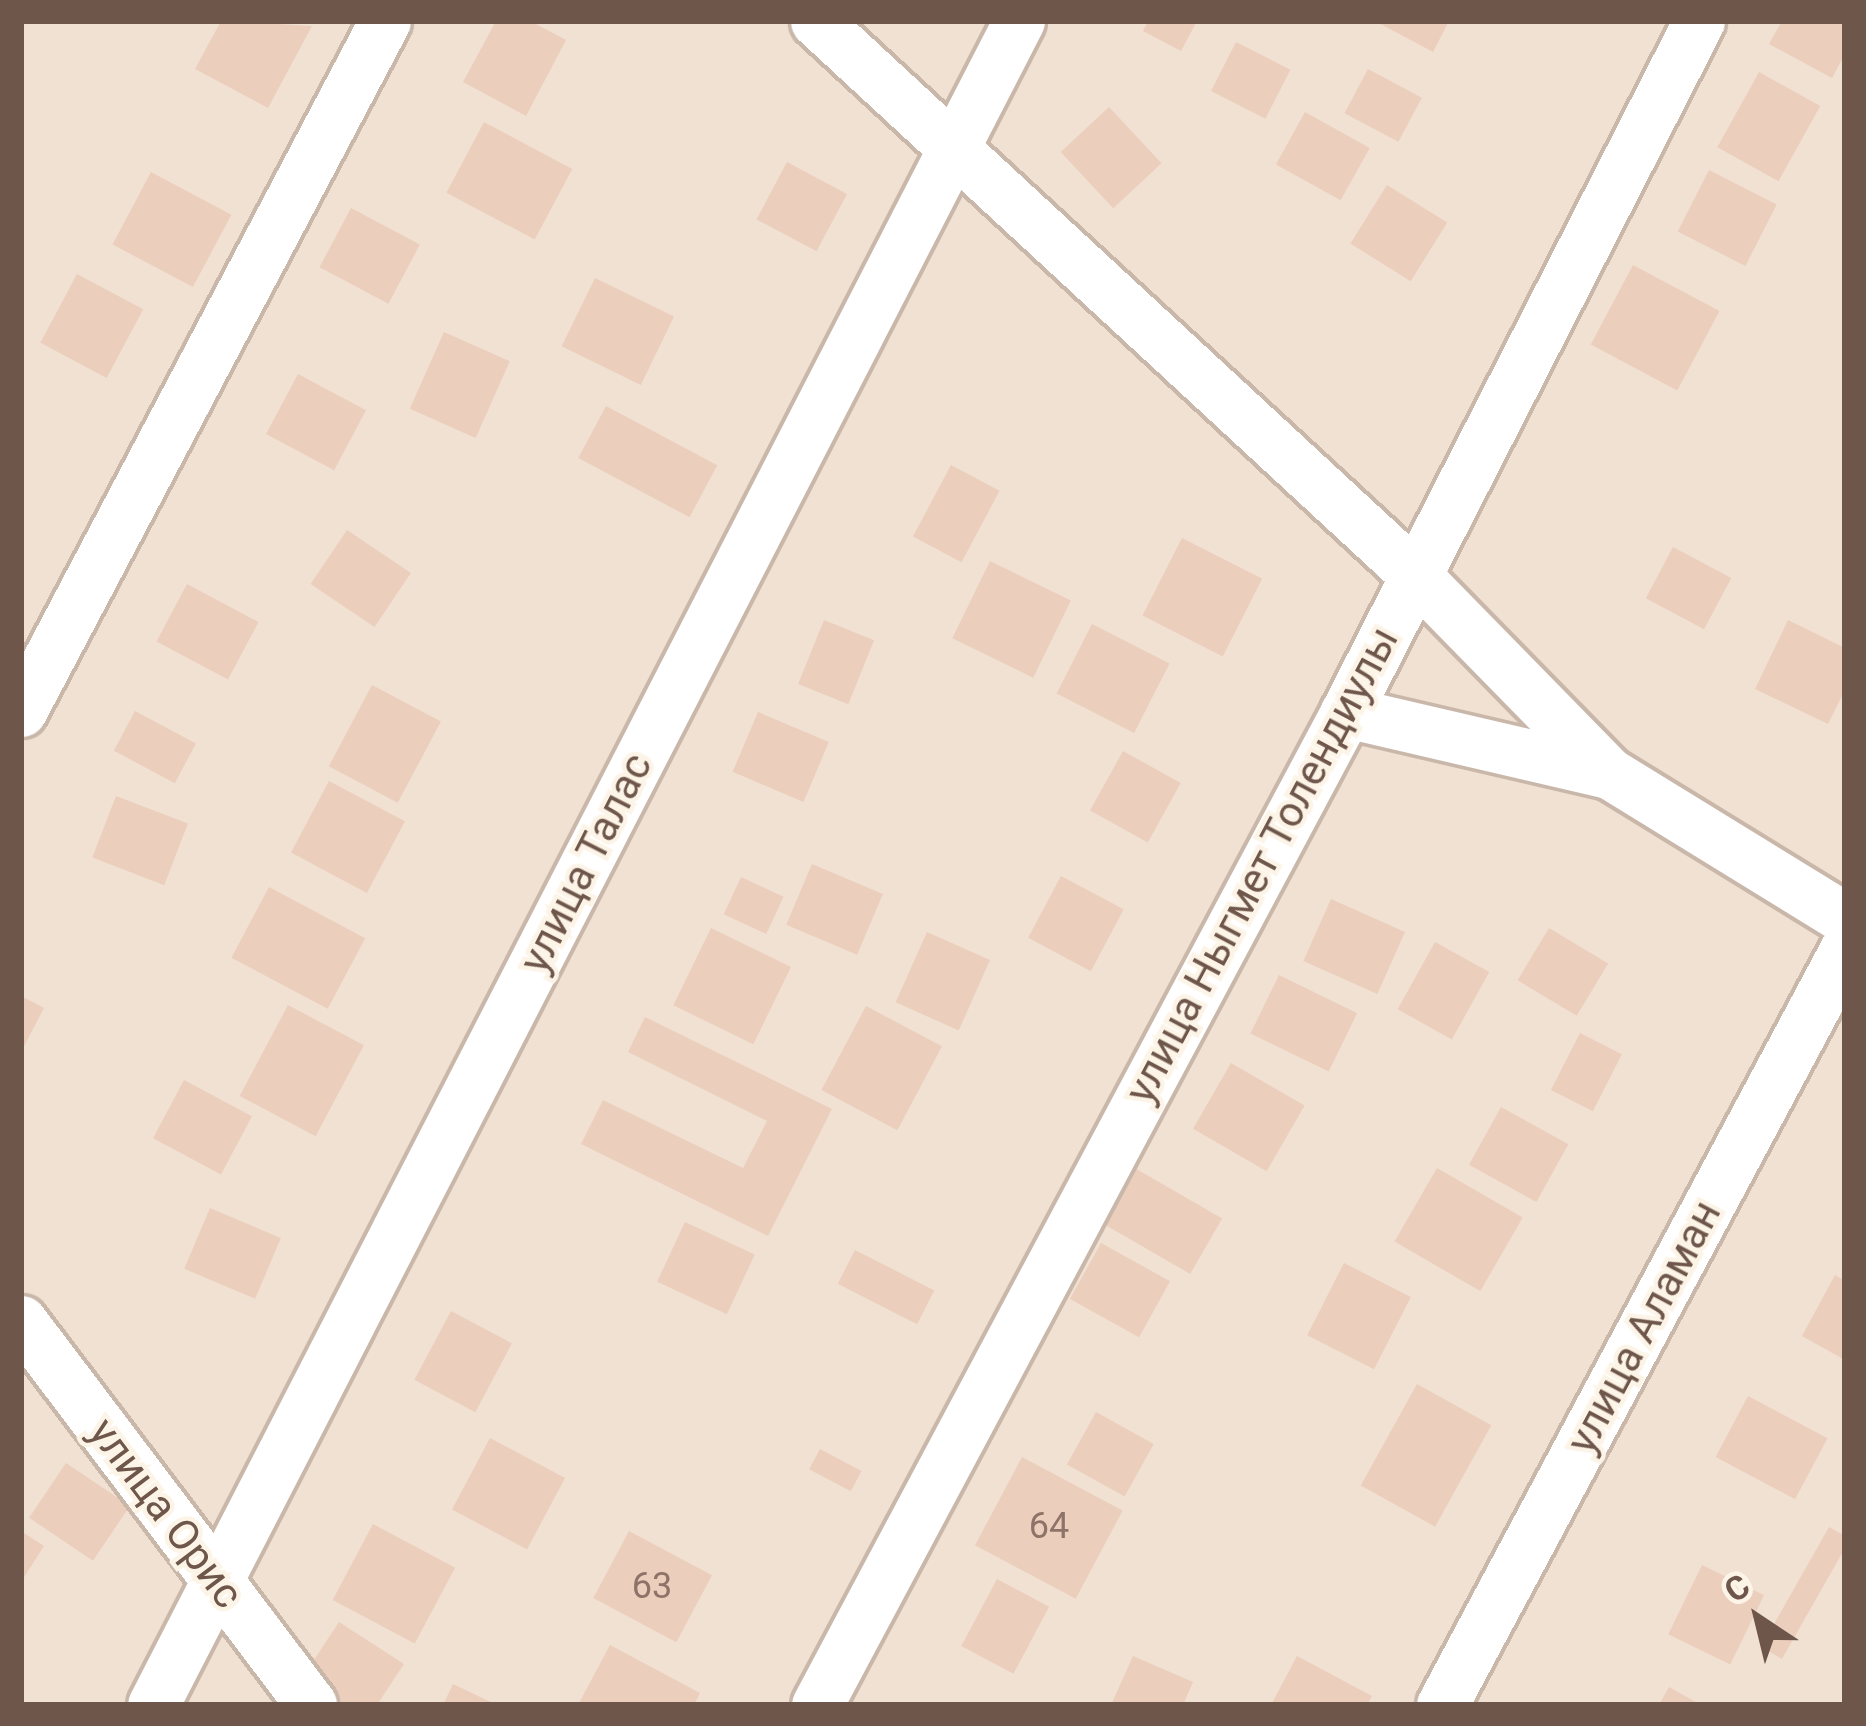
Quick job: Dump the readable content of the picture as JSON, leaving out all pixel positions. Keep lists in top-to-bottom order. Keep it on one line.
{"streets":{"street":["улица Талас","улица Ныгмет Толендиулы","улица Аламан","улица Орис"]},"crossings":[["улица Талас","улица Орис"]],"house_numbers":["64","63"],"north":"top left"}
